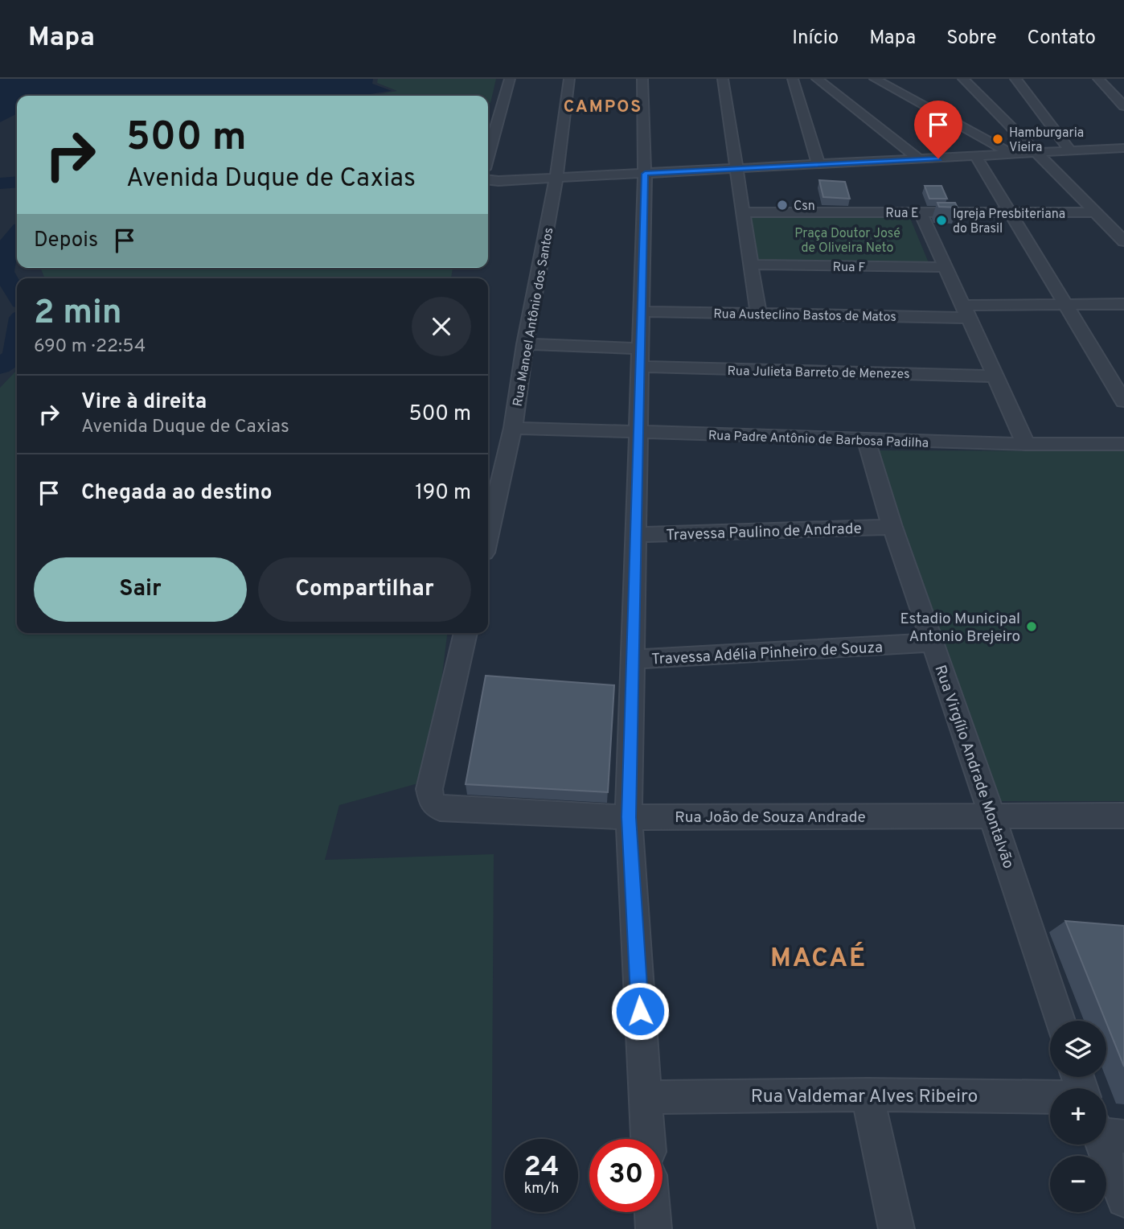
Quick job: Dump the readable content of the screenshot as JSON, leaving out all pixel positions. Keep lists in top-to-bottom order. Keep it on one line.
{"streets":{"street":["Rua E","Rua F","Rua Austeclino Bastos de Matos","Rua Manoel Antônio dos Santos","Rua Julieta Barreto de Menezes","Rua Padre Antônio de Barbosa Padilha","Travessa Paulino de Andrade","Travessa Adélia Pinheiro de Souza","Rua Virgílio Andrade Montalvão","Rua João de Souza Andrade","Rua Valdemar Alves Ribeiro"]},"crossings":[["Rua Manoel Antônio dos Santos","Rua Julieta Barreto de Menezes"],["Rua Manoel Antônio dos Santos","Rua Padre Antônio de Barbosa Padilha"],["Rua Padre Antônio de Barbosa Padilha","Rua Virgílio Andrade Montalvão"],["Travessa Paulino de Andrade","Rua Virgílio Andrade Montalvão"],["Travessa Adélia Pinheiro de Souza","Rua Virgílio Andrade Montalvão"],["Rua Virgílio Andrade Montalvão","Rua João de Souza Andrade"]],"districts":["CAMPOS","MACAÉ"],"parks":["Praça Doutor José de Oliveira Neto"],"places":["Hamburgaria Vieira","Csn","Igreja Presbiteriana do Brasil","Estadio Municipal Antonio Brejeiro"],"page":{"header":"Mapa","nav":["Início","Mapa","Sobre","Contato"],"turn":["500 m","Avenida Duque de Caxias"],"then":"Depois","heading":["2 min","690 m · 22:54"],"list":[{"name":"Vire à direita","note":"Avenida Duque de Caxias","value":"500 m"},{"name":"Chegada ao destino","value":"190 m"}],"buttons":["Sair","Compartilhar"],"map_buttons":["+","−"],"speed":"24 km/h","limit":"30"}}
